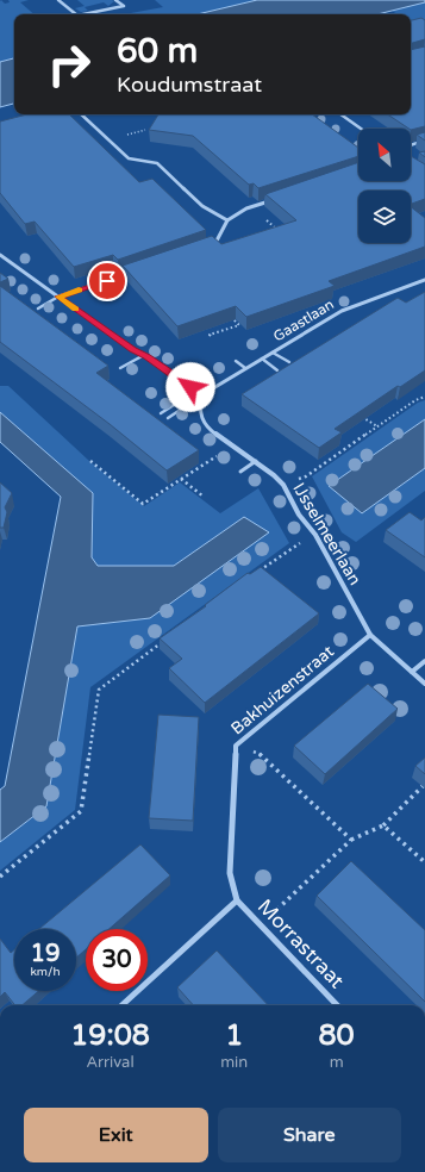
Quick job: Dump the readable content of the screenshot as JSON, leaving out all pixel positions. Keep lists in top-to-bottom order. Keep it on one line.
{"streets":{"street":["Gaastlaan","IJsselmeerlaan","Bakhuizenstraat","Morrastraat"]},"crossings":[["Gaastlaan","IJsselmeerlaan"],["IJsselmeerlaan","Bakhuizenstraat"],["Bakhuizenstraat","Morrastraat"]],"north":"top left","page":{"turn":["60 m","Koudumstraat"],"speed":"19 km/h","limit":"30","eta":["19:08","Arrival","1","min","80","m"],"buttons":["Exit","Share"]}}
